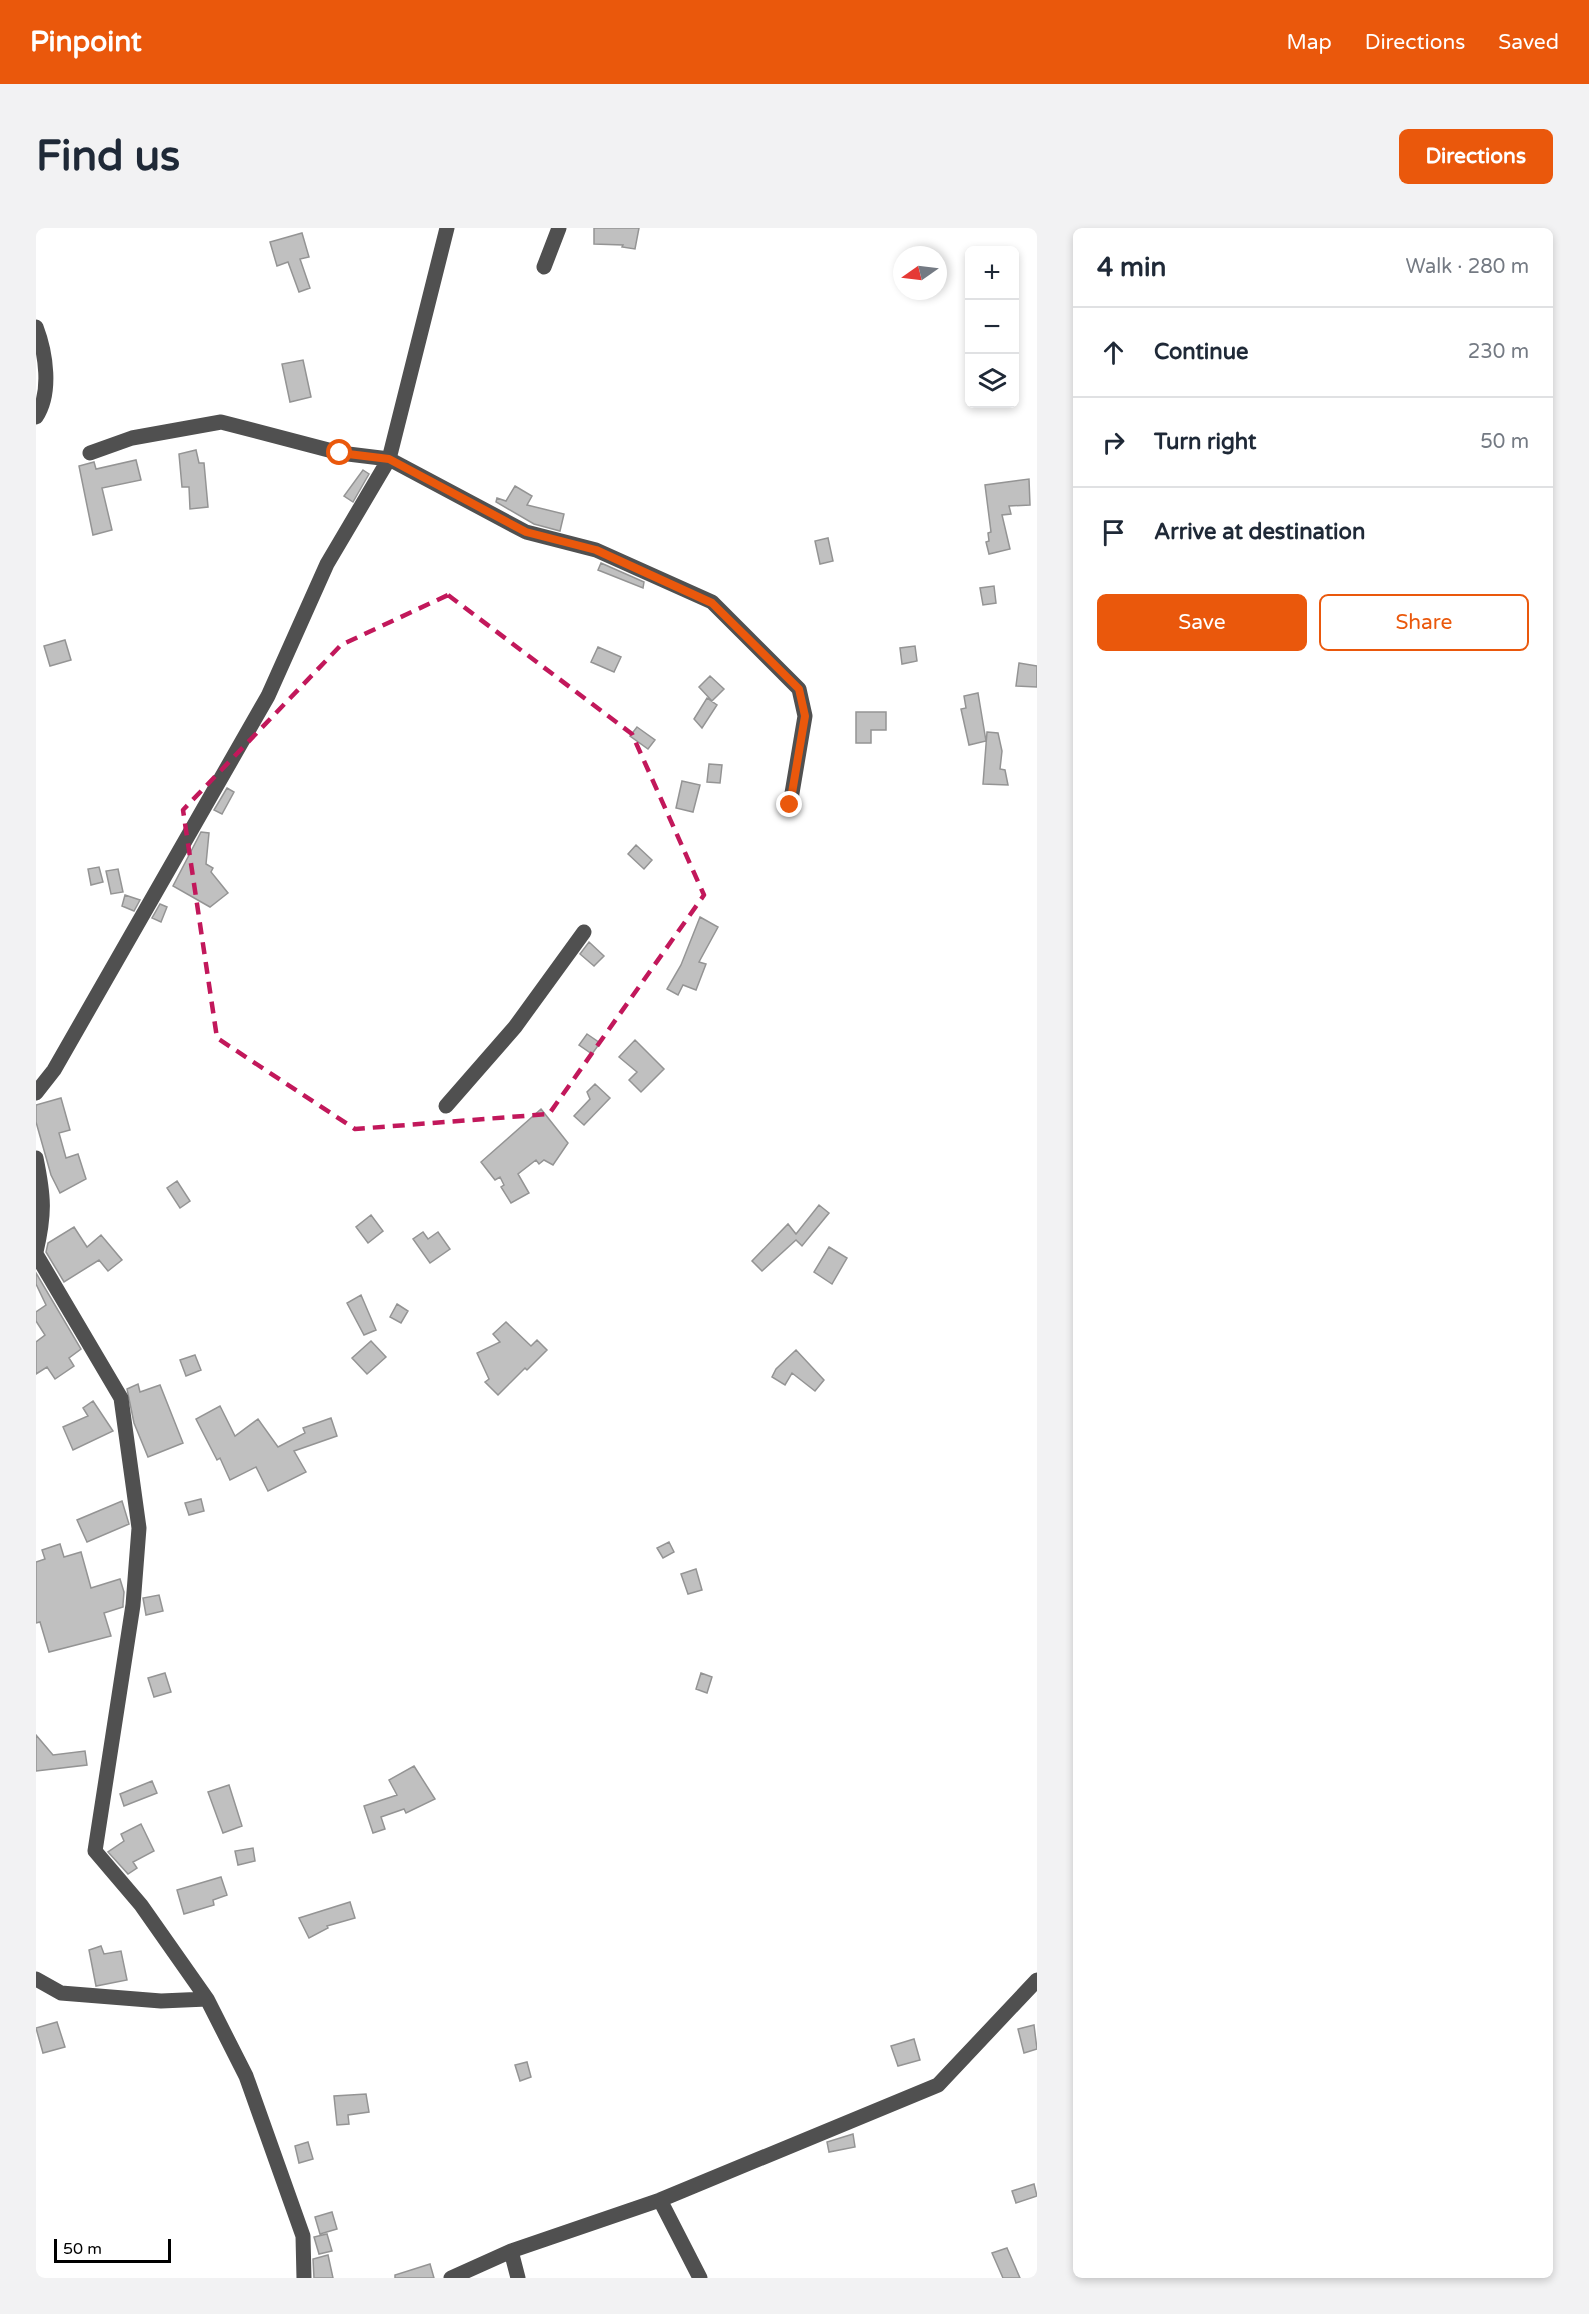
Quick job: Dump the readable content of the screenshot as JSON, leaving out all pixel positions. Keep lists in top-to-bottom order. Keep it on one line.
{"scale_bar":"50 m","north":"left","page":{"header":"Pinpoint","nav":["Map","Directions","Saved"],"buttons":["Directions",["Save","Share"]],"title":"Find us","heading":["4 min","Walk · 280 m"],"map_buttons":["+","−"],"list":[["Continue","230 m"],["Turn right","50 m"],"Arrive at destination"],"scale":"50 m"}}
